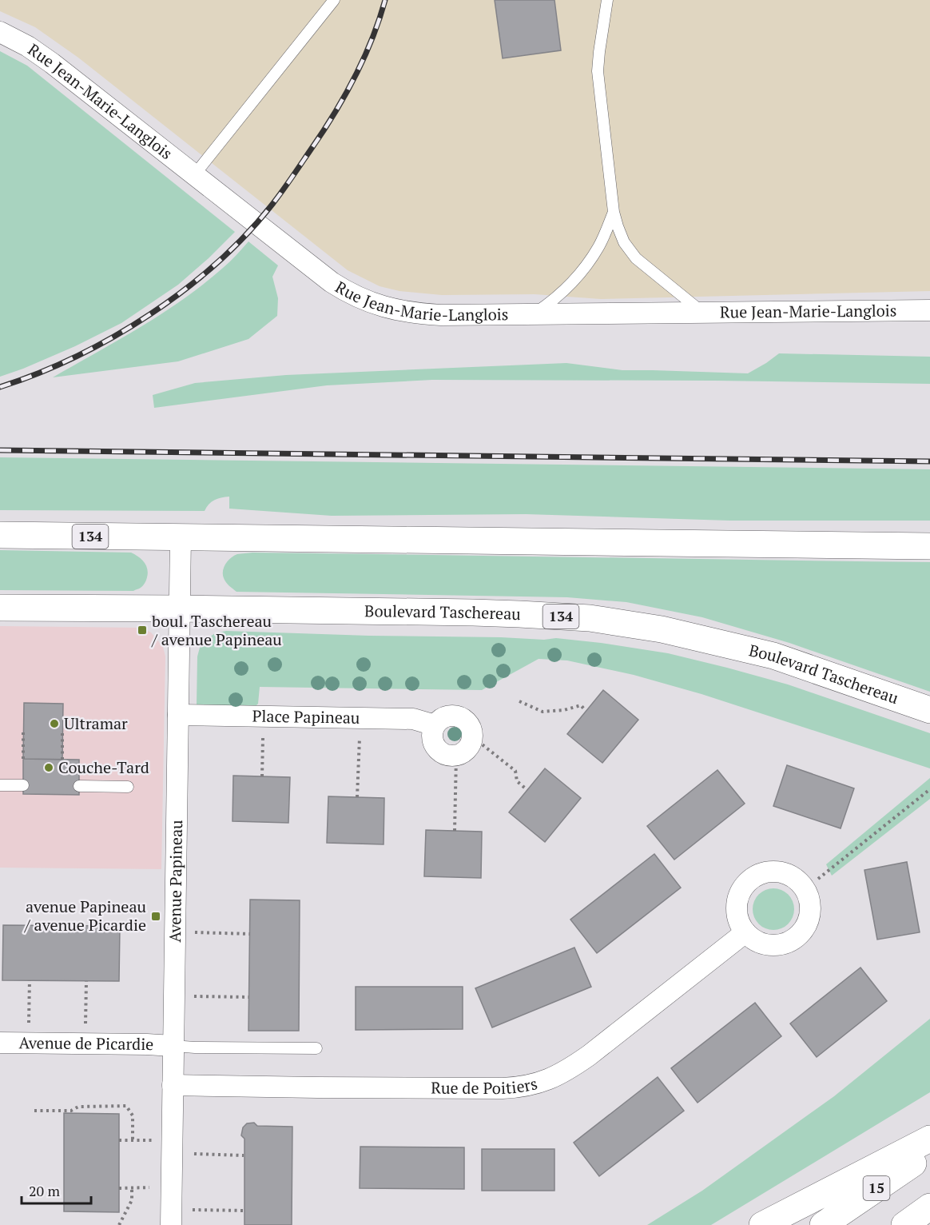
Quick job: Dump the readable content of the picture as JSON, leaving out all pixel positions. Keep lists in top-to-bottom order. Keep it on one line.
{"streets":{"main road":["134","Boulevard Taschereau","15"],"street":["Rue Jean-Marie-Langlois","Place Papineau","Avenue Papineau","Avenue de Picardie","Rue de Poitiers"]},"crossings":[["134","Avenue Papineau"],["Boulevard Taschereau","Avenue Papineau"],["Place Papineau","Avenue Papineau"],["Avenue Papineau","Avenue de Picardie"],["Avenue Papineau","Rue de Poitiers"]],"places":{"transit":["boul. Taschereau / avenue Papineau","avenue Papineau / avenue Picardie"],"other":["Ultramar","Couche-Tard"]},"scale_bar":"20 m"}
